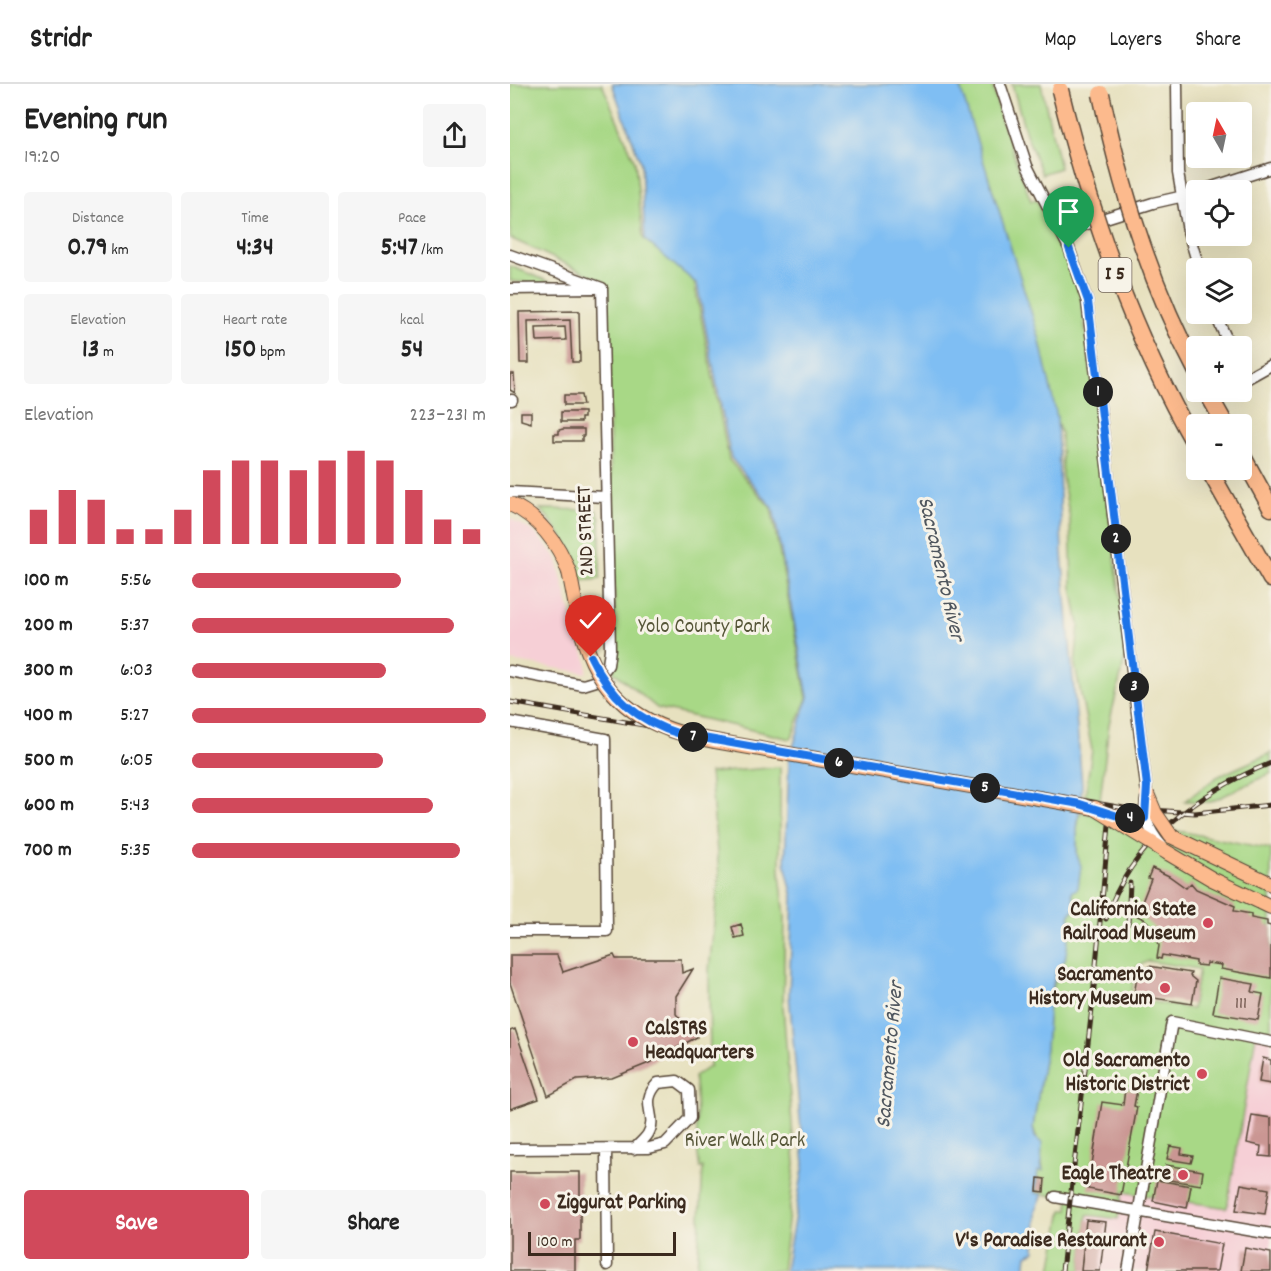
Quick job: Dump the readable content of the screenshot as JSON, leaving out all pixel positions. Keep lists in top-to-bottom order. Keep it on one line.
{"streets":{"highway":["I 5"],"street":["2ND STREET"]},"water":["Sacramento River"],"parks":["Yolo County Park","River Walk Park"],"places":["California State Railroad Museum","Sacramento History Museum","CalSTRS Headquarters","Old Sacramento Historic District","Eagle Theatre","Ziggurat Parking","V's Paradise Restaurant"],"house_numbers":["111"],"scale_bar":"100 m","north":"top","page":{"header":"Stridr","nav":["Map","Layers","Share"],"heading":["Evening run","19:20"],"map_buttons":["+","−"],"stats":[["Distance","0.79 km"],["Time","4:34"],["Pace","5:47 /km"],["Elevation","13 m"],["Heart rate","150 bpm"],["kcal","54"]],"pins":["1","2","3","7","6","5","4"],"chart":["Elevation","223–231 m"],"list":[{"name":"100 m","note":"5:56"},{"name":"200 m","note":"5:37"},{"name":"300 m","note":"6:03"},{"name":"400 m","note":"5:27"},{"name":"500 m","note":"6:05"},{"name":"600 m","note":"5:43"},{"name":"700 m","note":"5:35"}],"buttons":["Save","Share"],"scale":"100 m"}}
